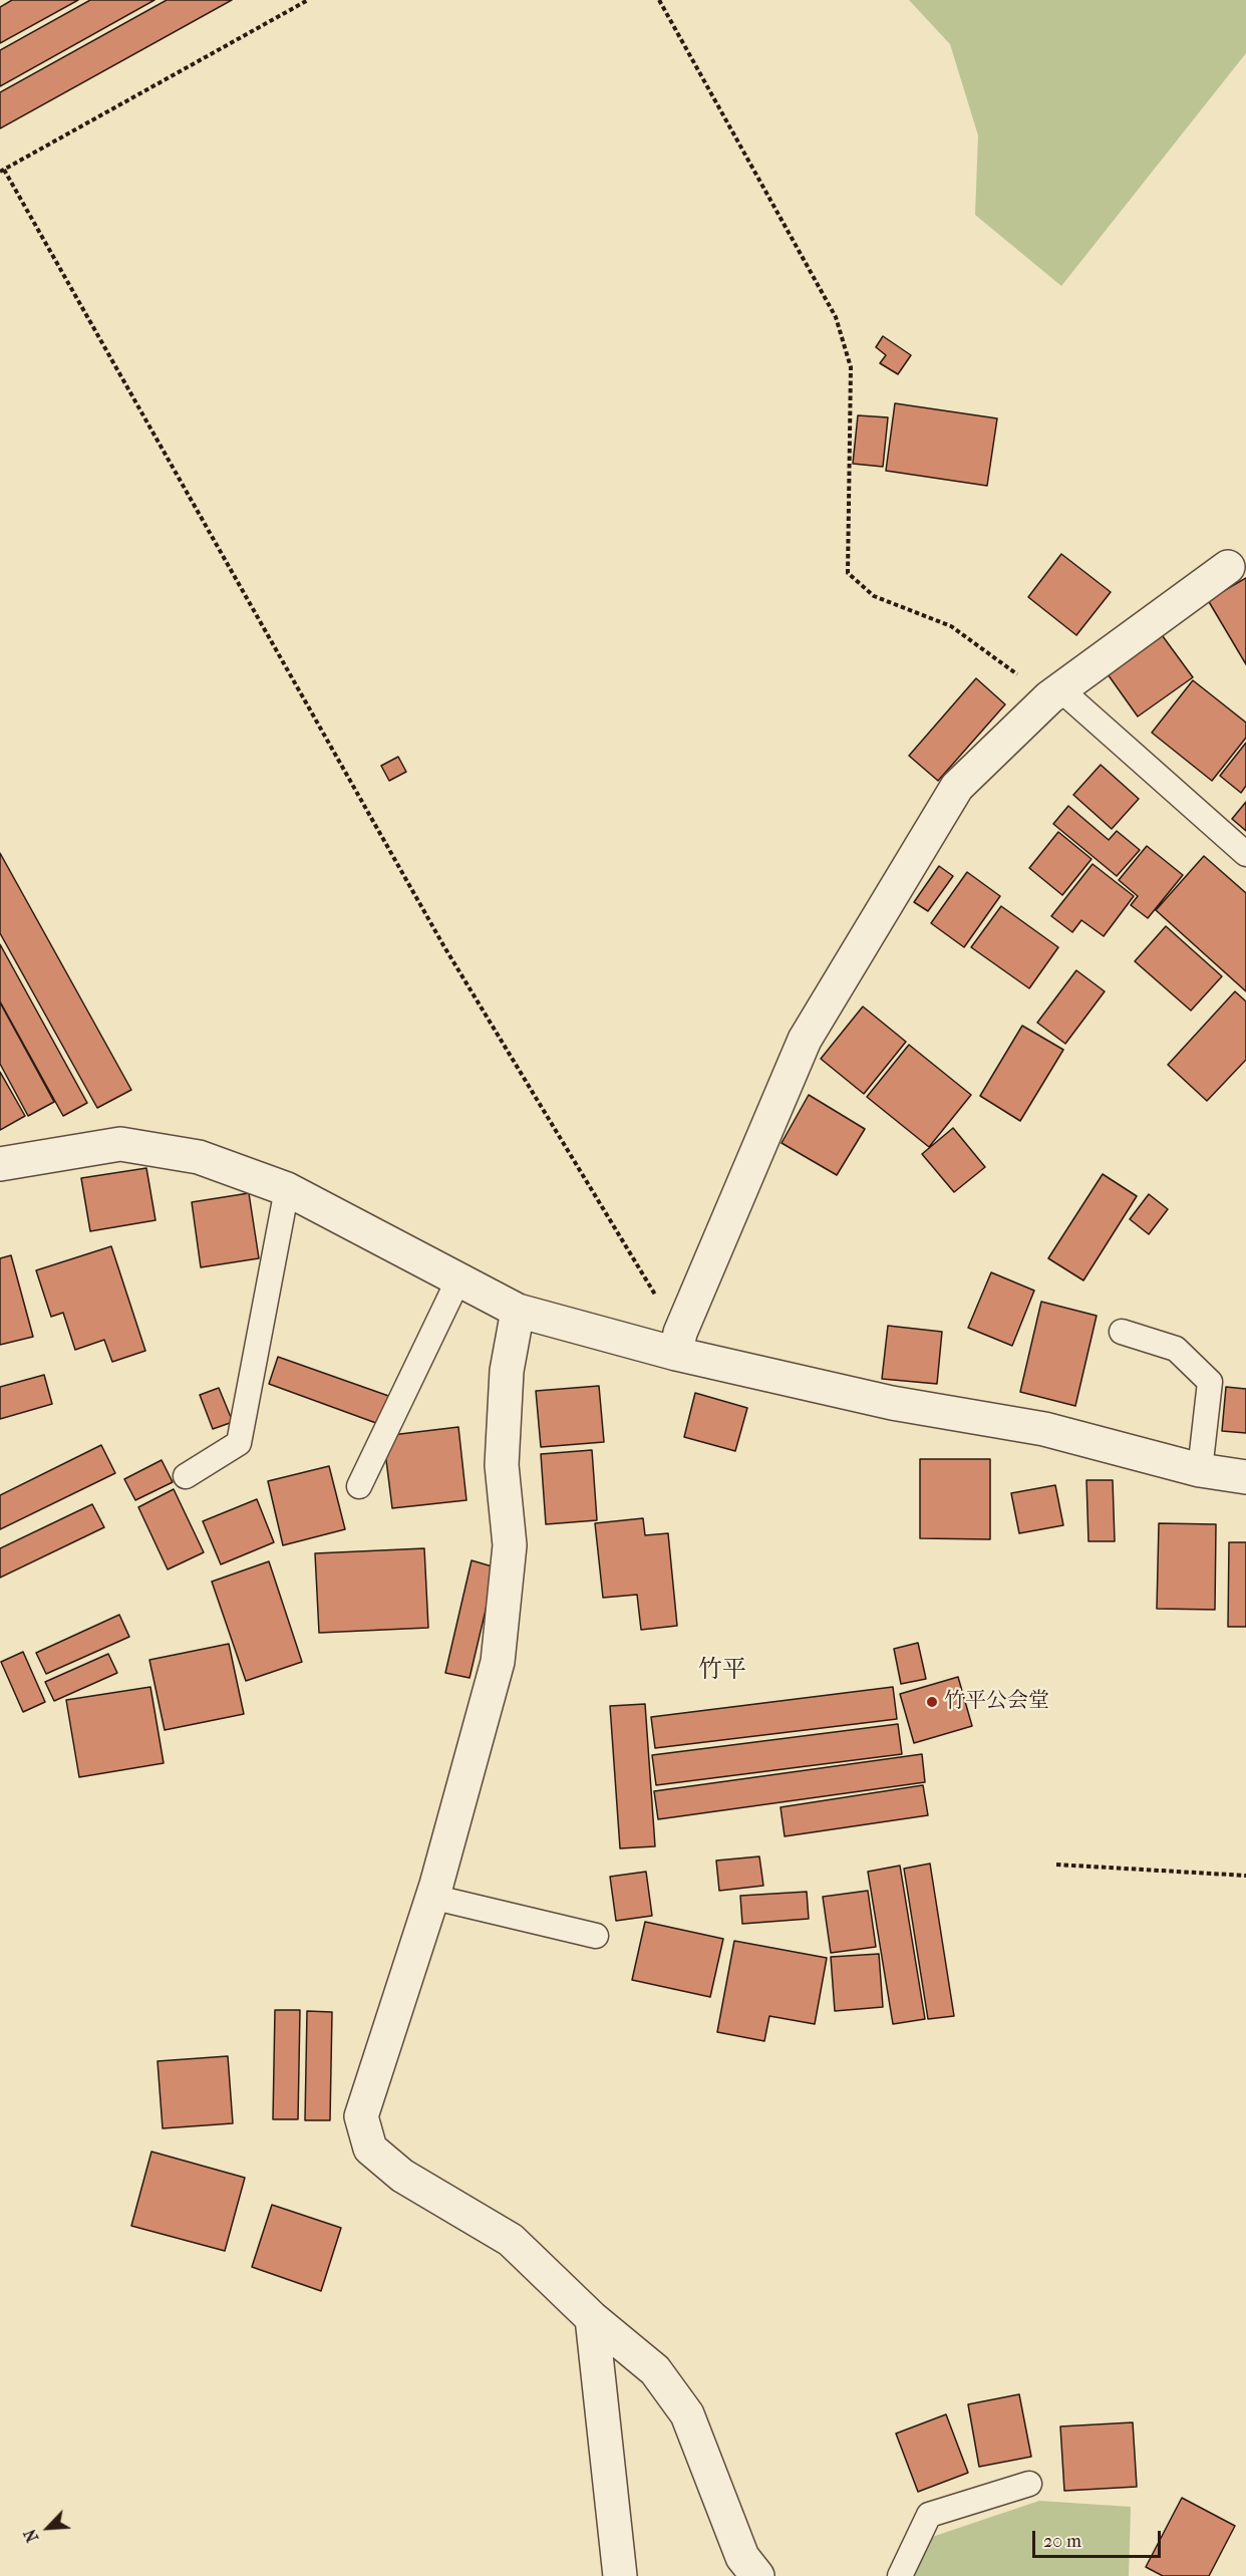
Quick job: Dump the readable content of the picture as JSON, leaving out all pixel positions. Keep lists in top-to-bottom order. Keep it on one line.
{"districts":["竹平"],"places":["竹平公会堂"],"scale_bar":"20 m","north":"bottom left"}
